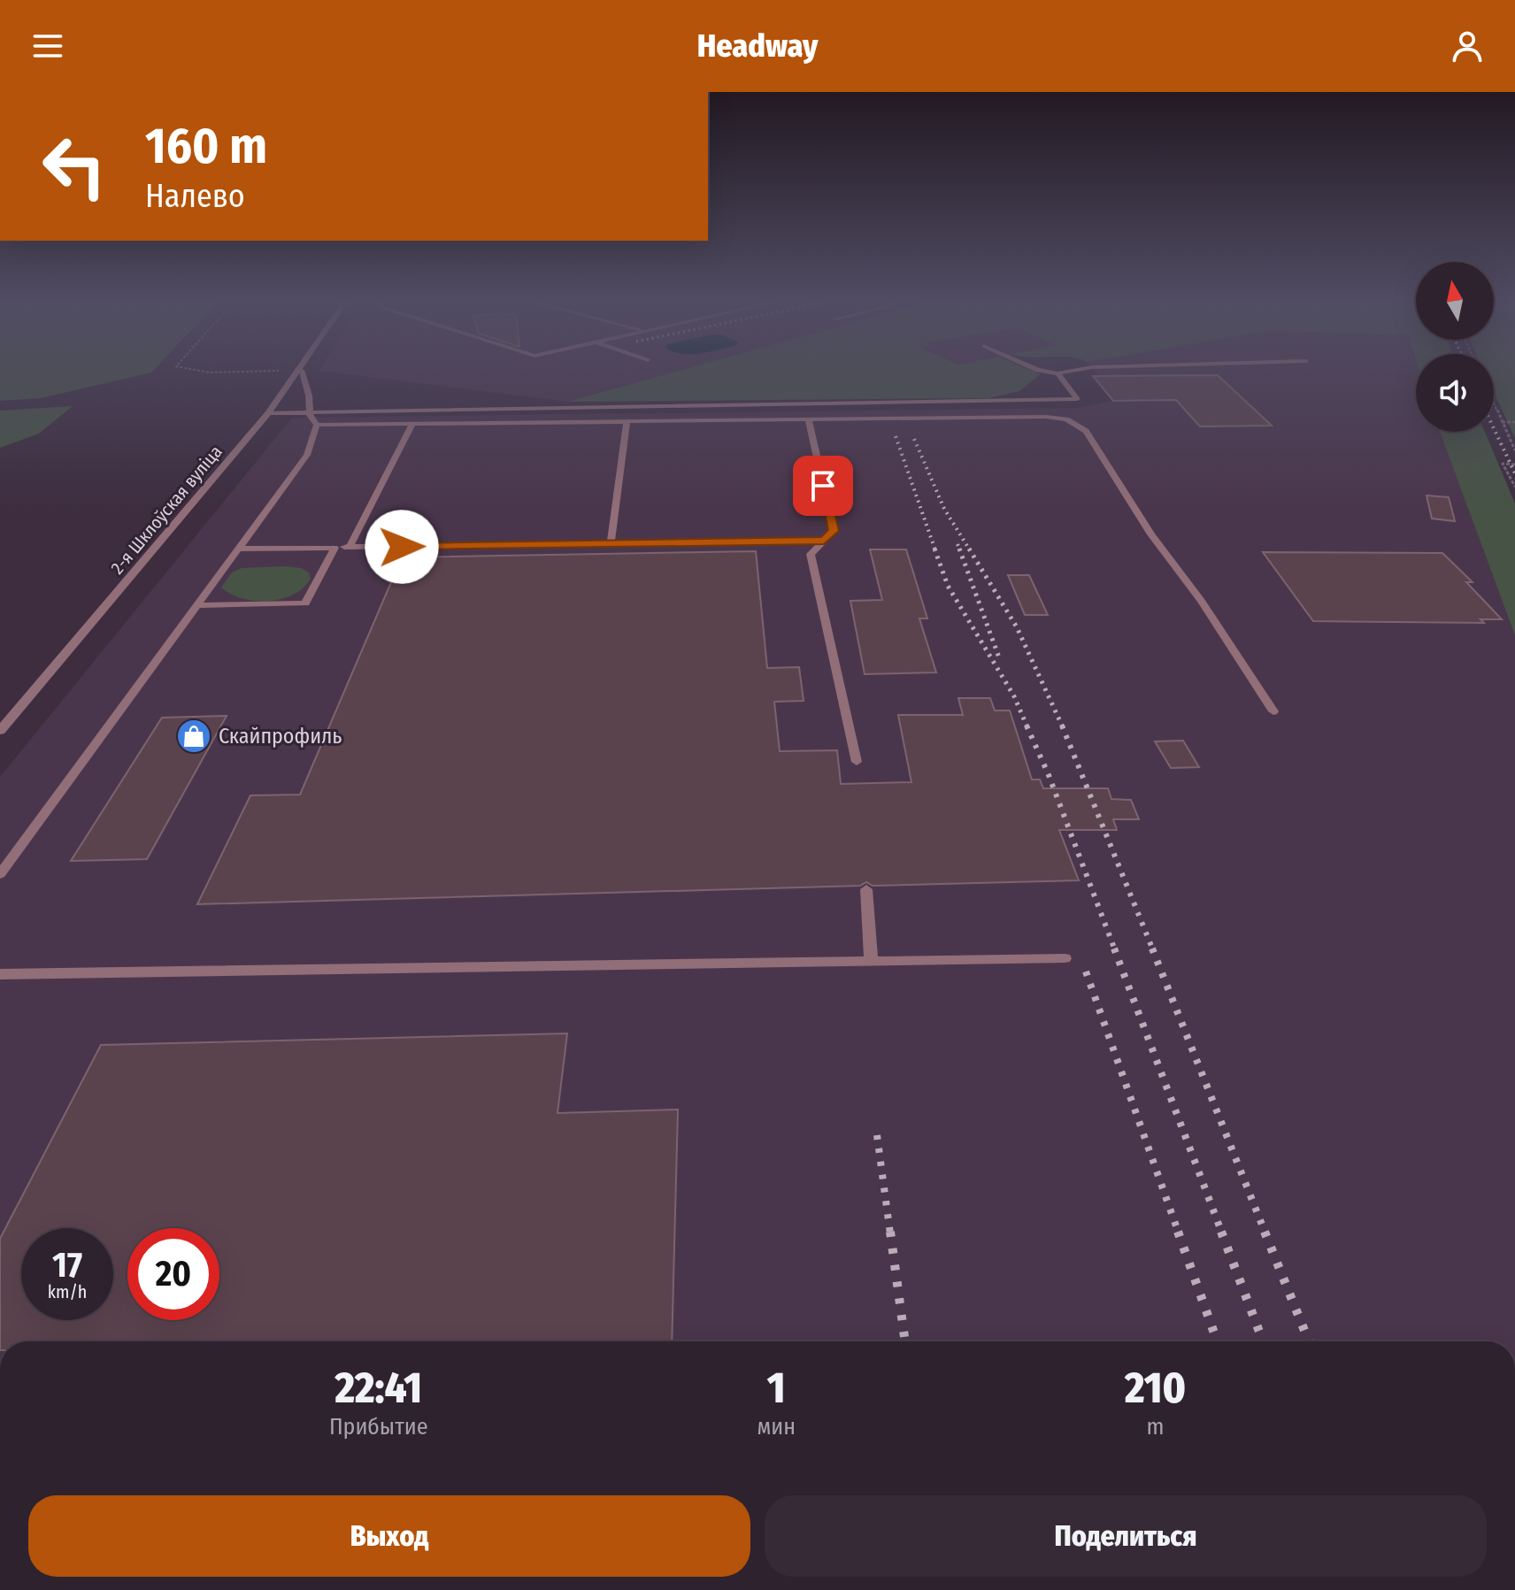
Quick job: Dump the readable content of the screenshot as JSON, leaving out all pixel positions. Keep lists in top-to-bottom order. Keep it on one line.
{"streets":{"street":["2-я Шклоўская вуліца"]},"places":{"shop":["Скайпрофиль"]},"north":"top","page":{"header":"Headway","turn":["160 m","Налево"],"speed":"17 km/h","limit":"20","eta":["22:41","Прибытие","1","мин","210","m"],"buttons":["Выход","Поделиться"]}}
